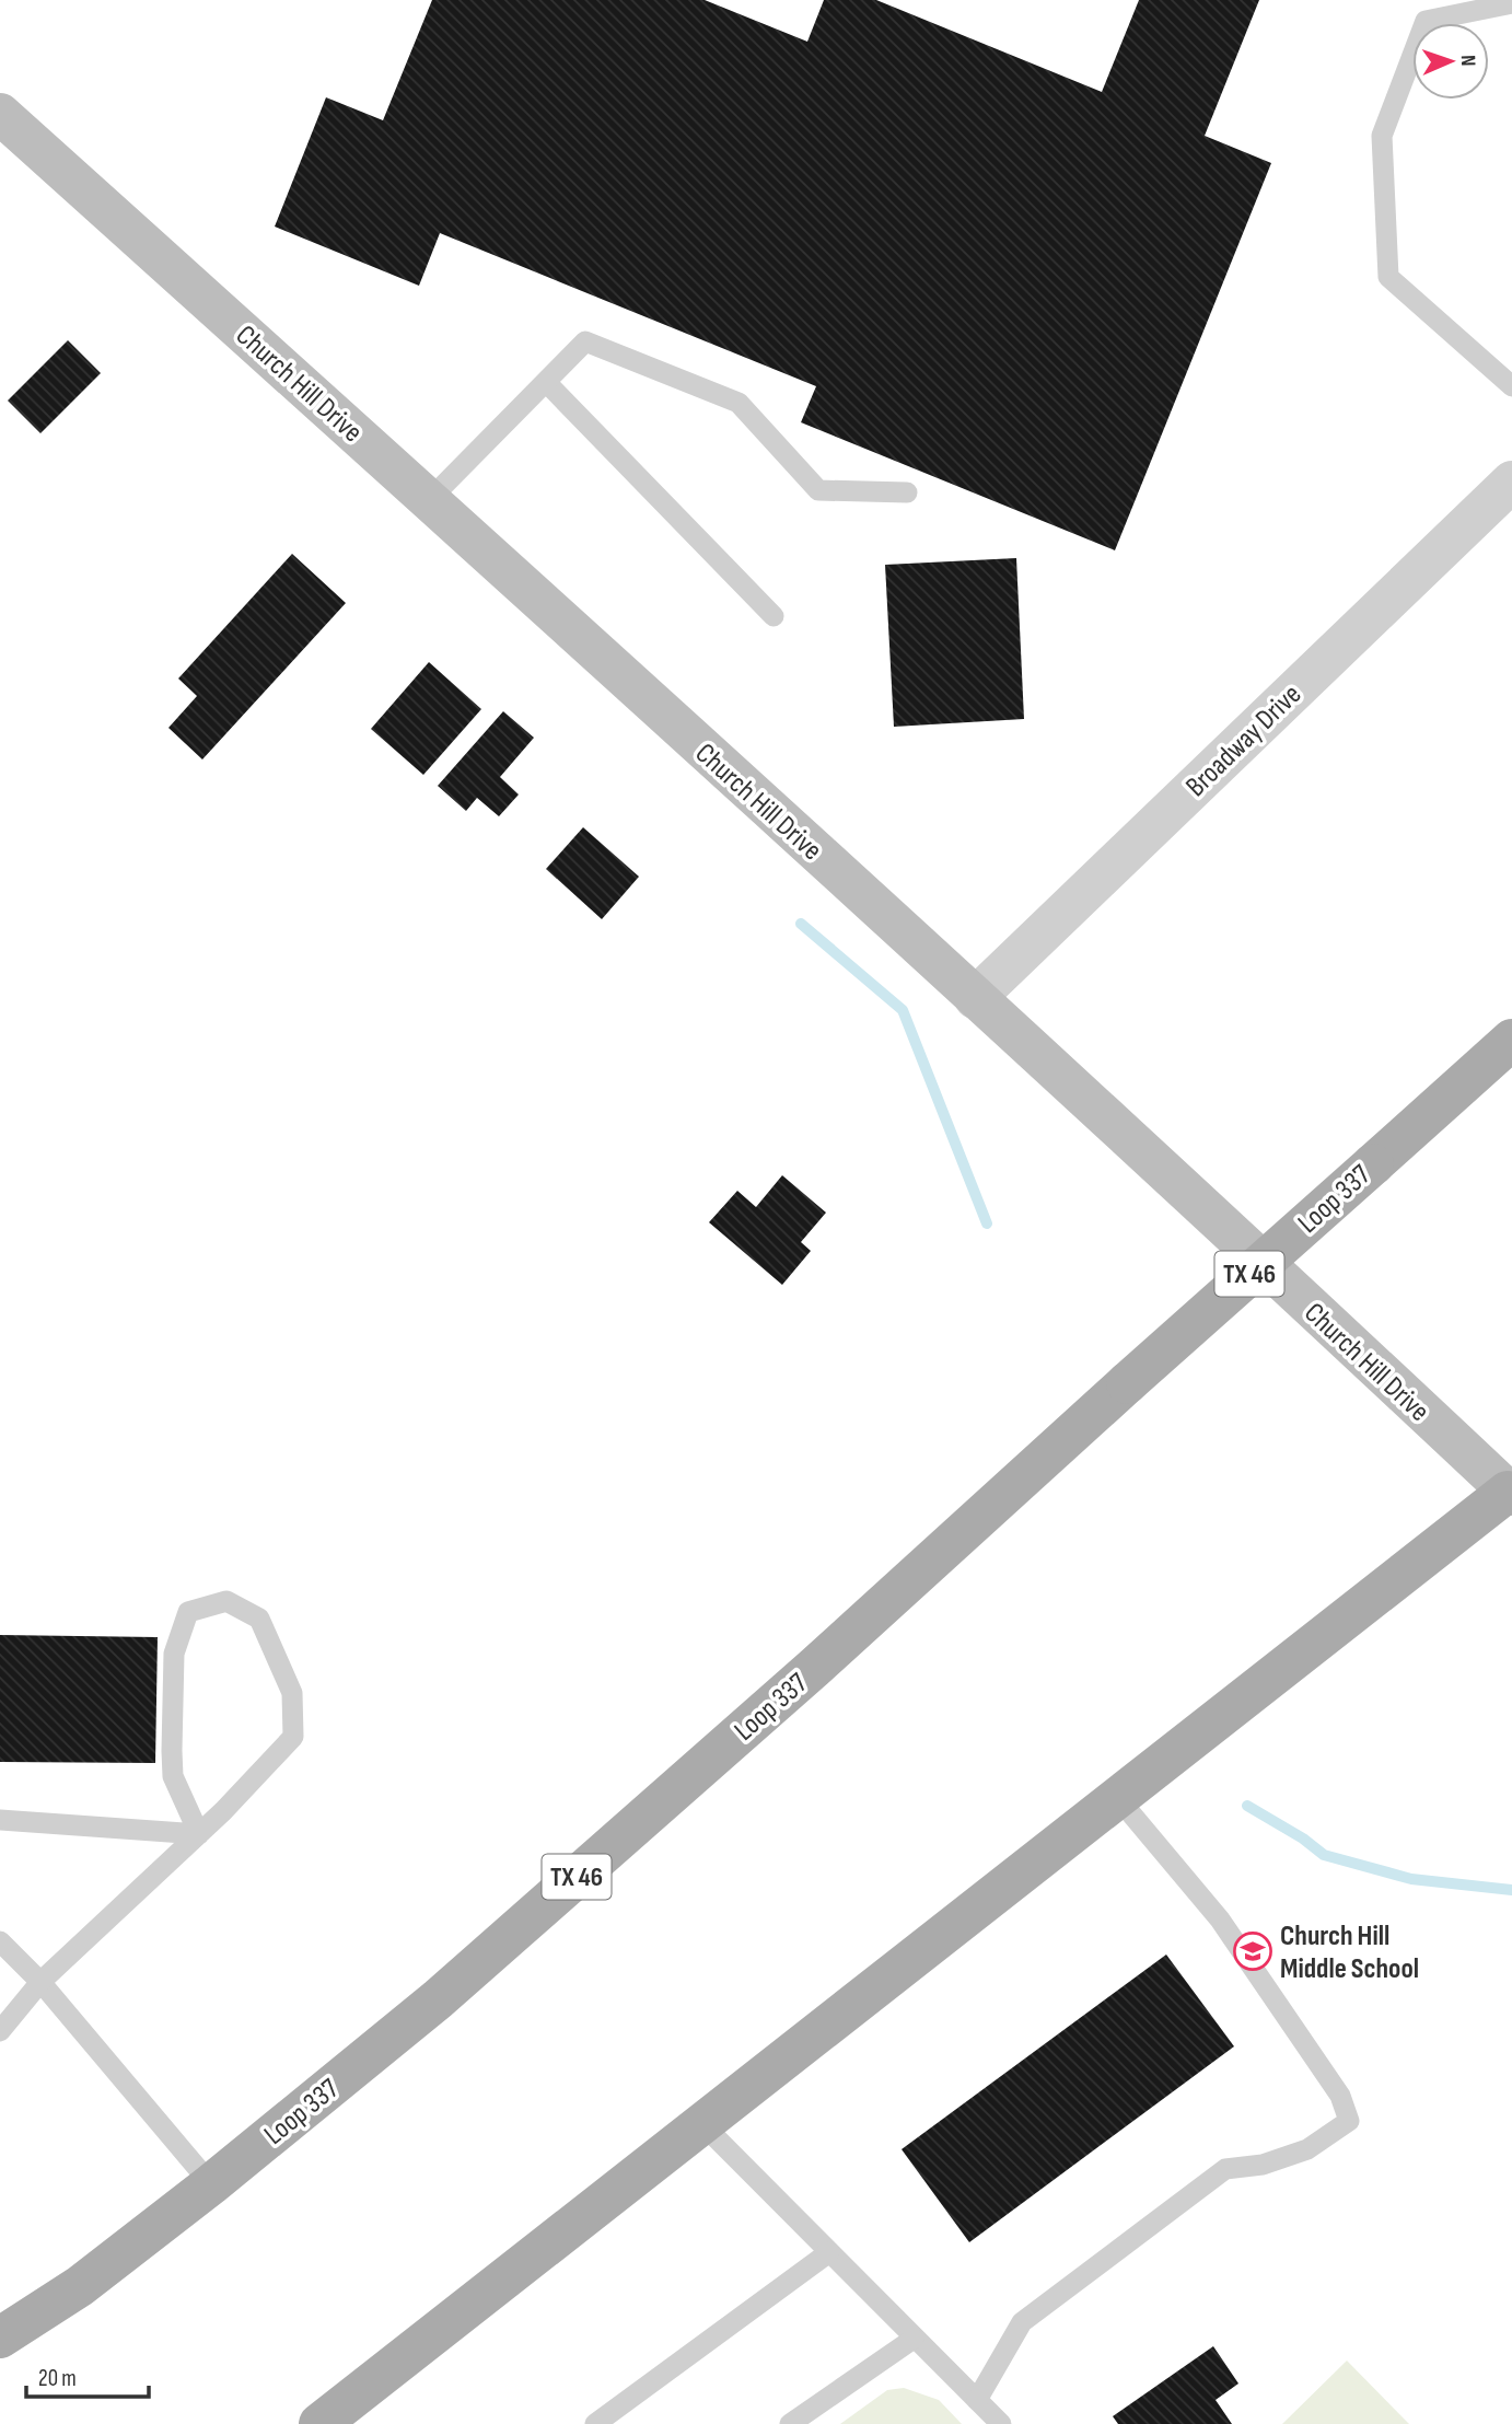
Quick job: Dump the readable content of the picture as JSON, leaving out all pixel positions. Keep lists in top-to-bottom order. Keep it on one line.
{"streets":{"main road":["Loop 337","TX 46"],"street":["Church Hill Drive","Broadway Drive"]},"crossings":[["Church Hill Drive","Broadway Drive"]],"places":{"school or university":["Church Hill Middle School"]},"scale_bar":"20 m","north":"right"}
